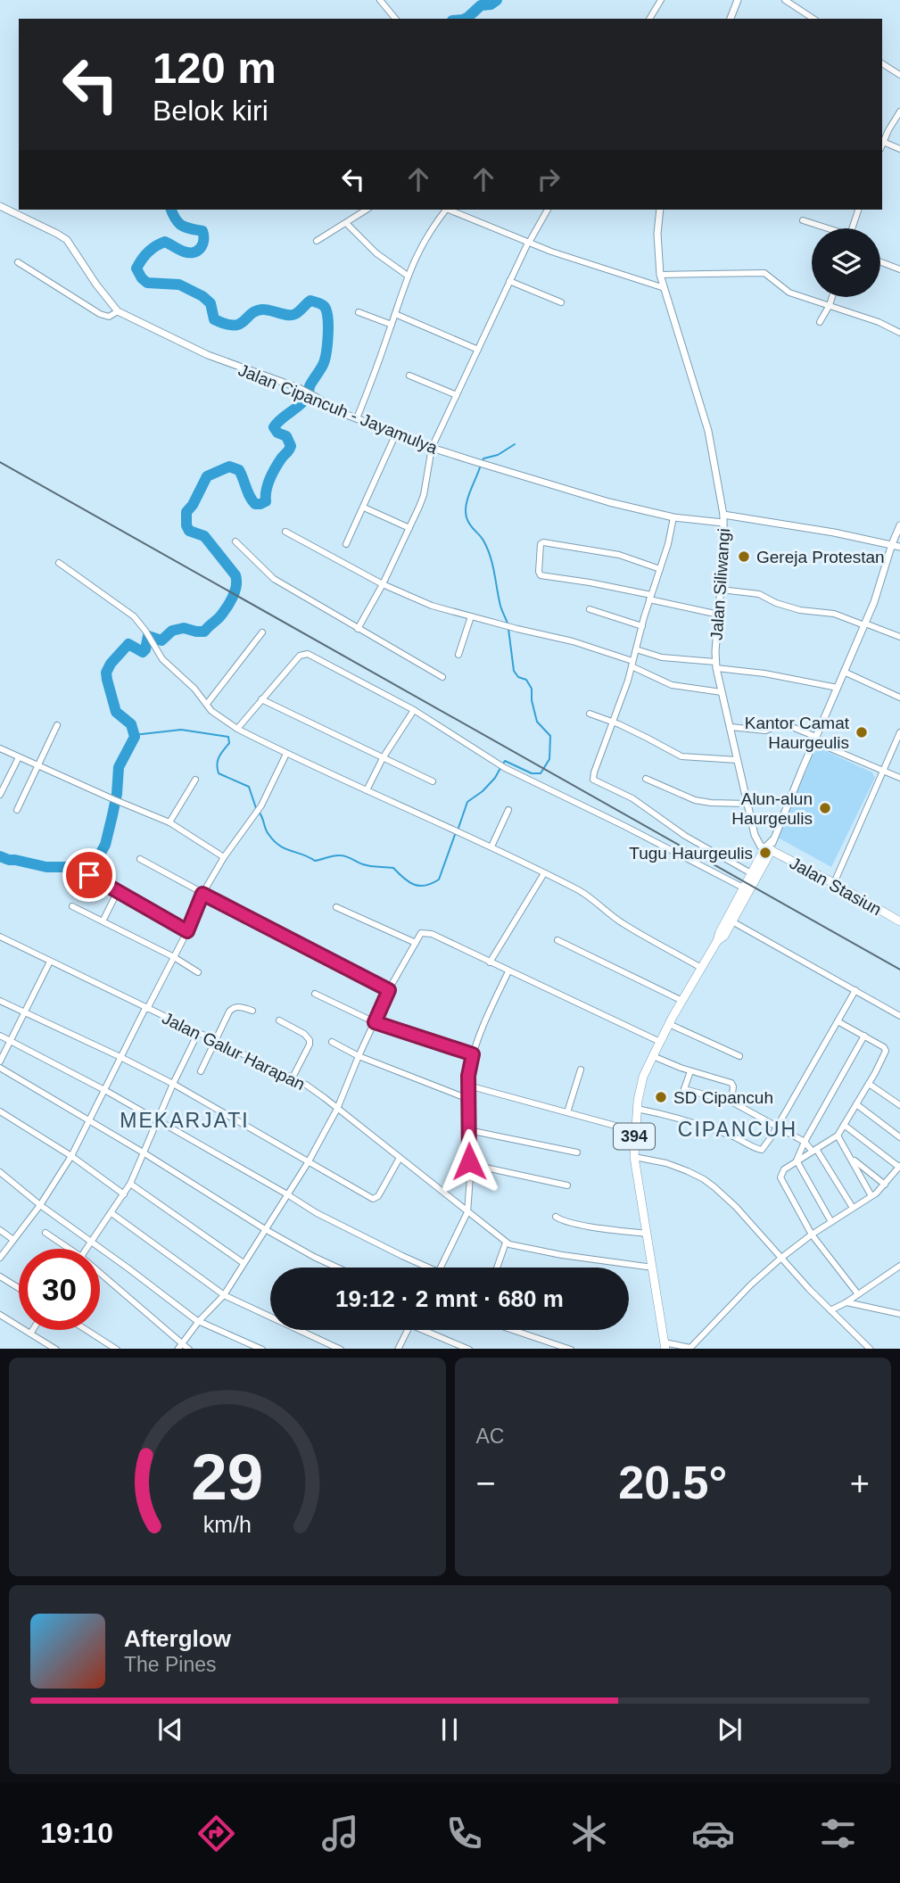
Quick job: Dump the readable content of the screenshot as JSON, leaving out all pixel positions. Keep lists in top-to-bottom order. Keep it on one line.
{"streets":{"main road":["Jalan Stasiun","394"],"street":["Jalan Cipancuh - Jayamulya","Jalan Siliwangi","Jalan Galur Harapan"]},"crossings":[["Jalan Cipancuh - Jayamulya","Jalan Siliwangi"],["Jalan Siliwangi","Jalan Stasiun"],["Jalan Siliwangi","394"],["Jalan Stasiun","394"],["Jalan Galur Harapan","394"]],"districts":["MEKARJATI","CIPANCUH"],"places":["Gereja Protestan","Kantor Camat Haurgeulis","Alun-alun Haurgeulis","Tugu Haurgeulis","SD Cipancuh"],"page":{"turn":["120 m","Belok kiri"],"limit":"30","trip":"19:12 · 2 mnt · 680 m","tile":"AC","heat":["−","20.5°","+"],"song":["Afterglow","The Pines"],"tabs":"19:10","gauge":["29","km/h"]}}
